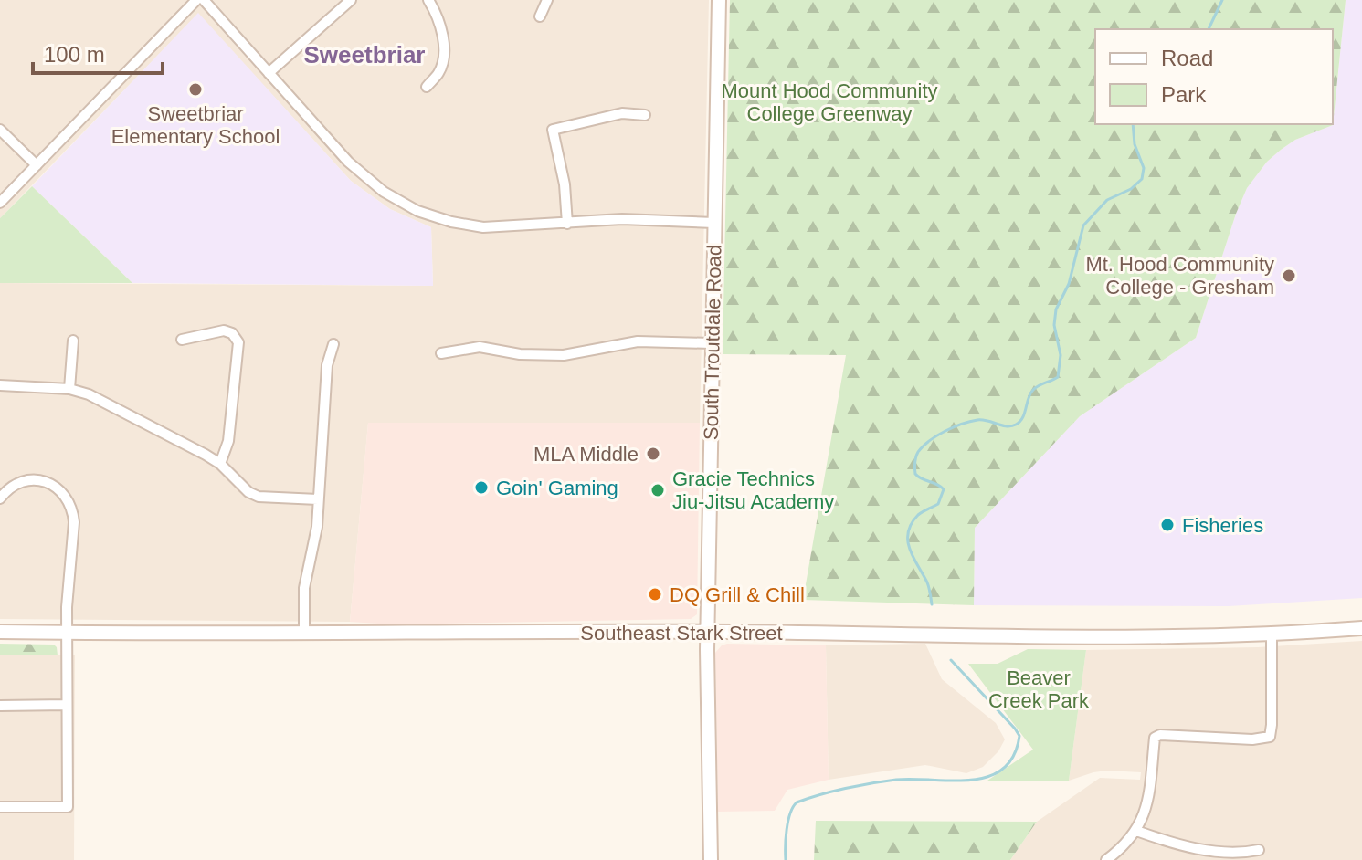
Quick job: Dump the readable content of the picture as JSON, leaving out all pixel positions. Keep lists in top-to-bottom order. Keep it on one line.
{"streets":{"main road":["South Troutdale Road","Southeast Stark Street"]},"crossings":[["South Troutdale Road","Southeast Stark Street"]],"districts":["Sweetbriar"],"parks":["Mount Hood Community College Greenway","Beaver Creek Park"],"places":["Sweetbriar Elementary School","Mt. Hood Community College - Gresham","MLA Middle","Goin' Gaming","Gracie Technics Jiu-Jitsu Academy","Fisheries","DQ Grill & Chill"],"legend":["Road","Park"],"scale_bar":"100 m"}
